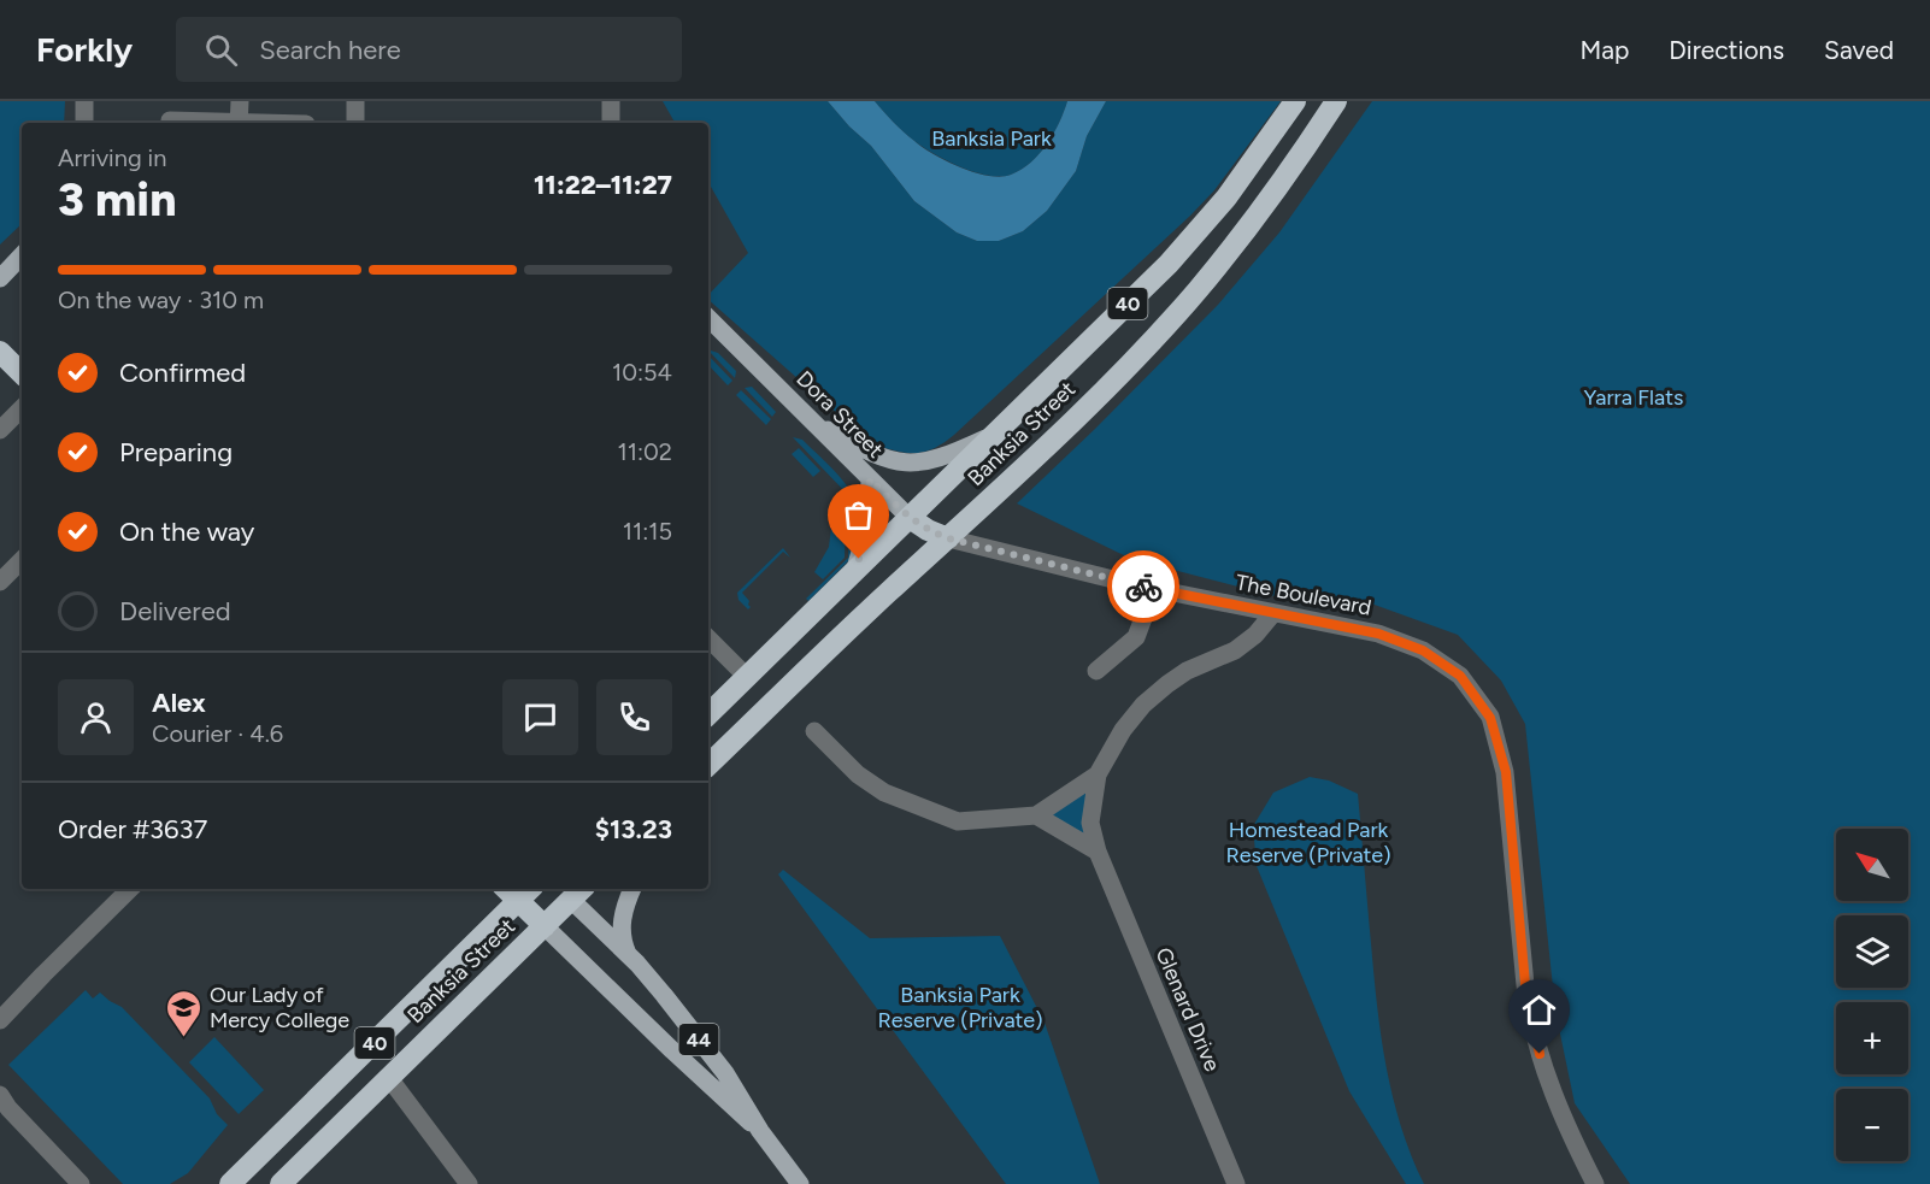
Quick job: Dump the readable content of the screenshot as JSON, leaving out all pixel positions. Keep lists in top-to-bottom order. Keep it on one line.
{"streets":{"highway":["40","Dora Street","Banksia Street","44"],"street":["The Boulevard","Glenard Drive"]},"crossings":[["Dora Street","Banksia Street"],["Dora Street","The Boulevard"],["Banksia Street","The Boulevard"],["Banksia Street","44"],["The Boulevard","Glenard Drive"]],"parks":["Banksia Park","Yarra Flats","Homestead Park Reserve (Private)","Banksia Park Reserve (Private)"],"places":{"school or university":["Our Lady of Mercy College"]},"north":"top left","page":{"header":"Forkly","search":"Search here","nav":["Map","Directions","Saved"],"heading":["3 min","Arriving in","11:22–11:27"],"panel":["Alex","Courier · 4.6","Order #3637","$13.23"],"bar":"On the way · 310 m","list":[["Confirmed","10:54"],["Preparing","11:02"],["On the way","11:15"],"Delivered"],"map_buttons":["+","−"]}}
